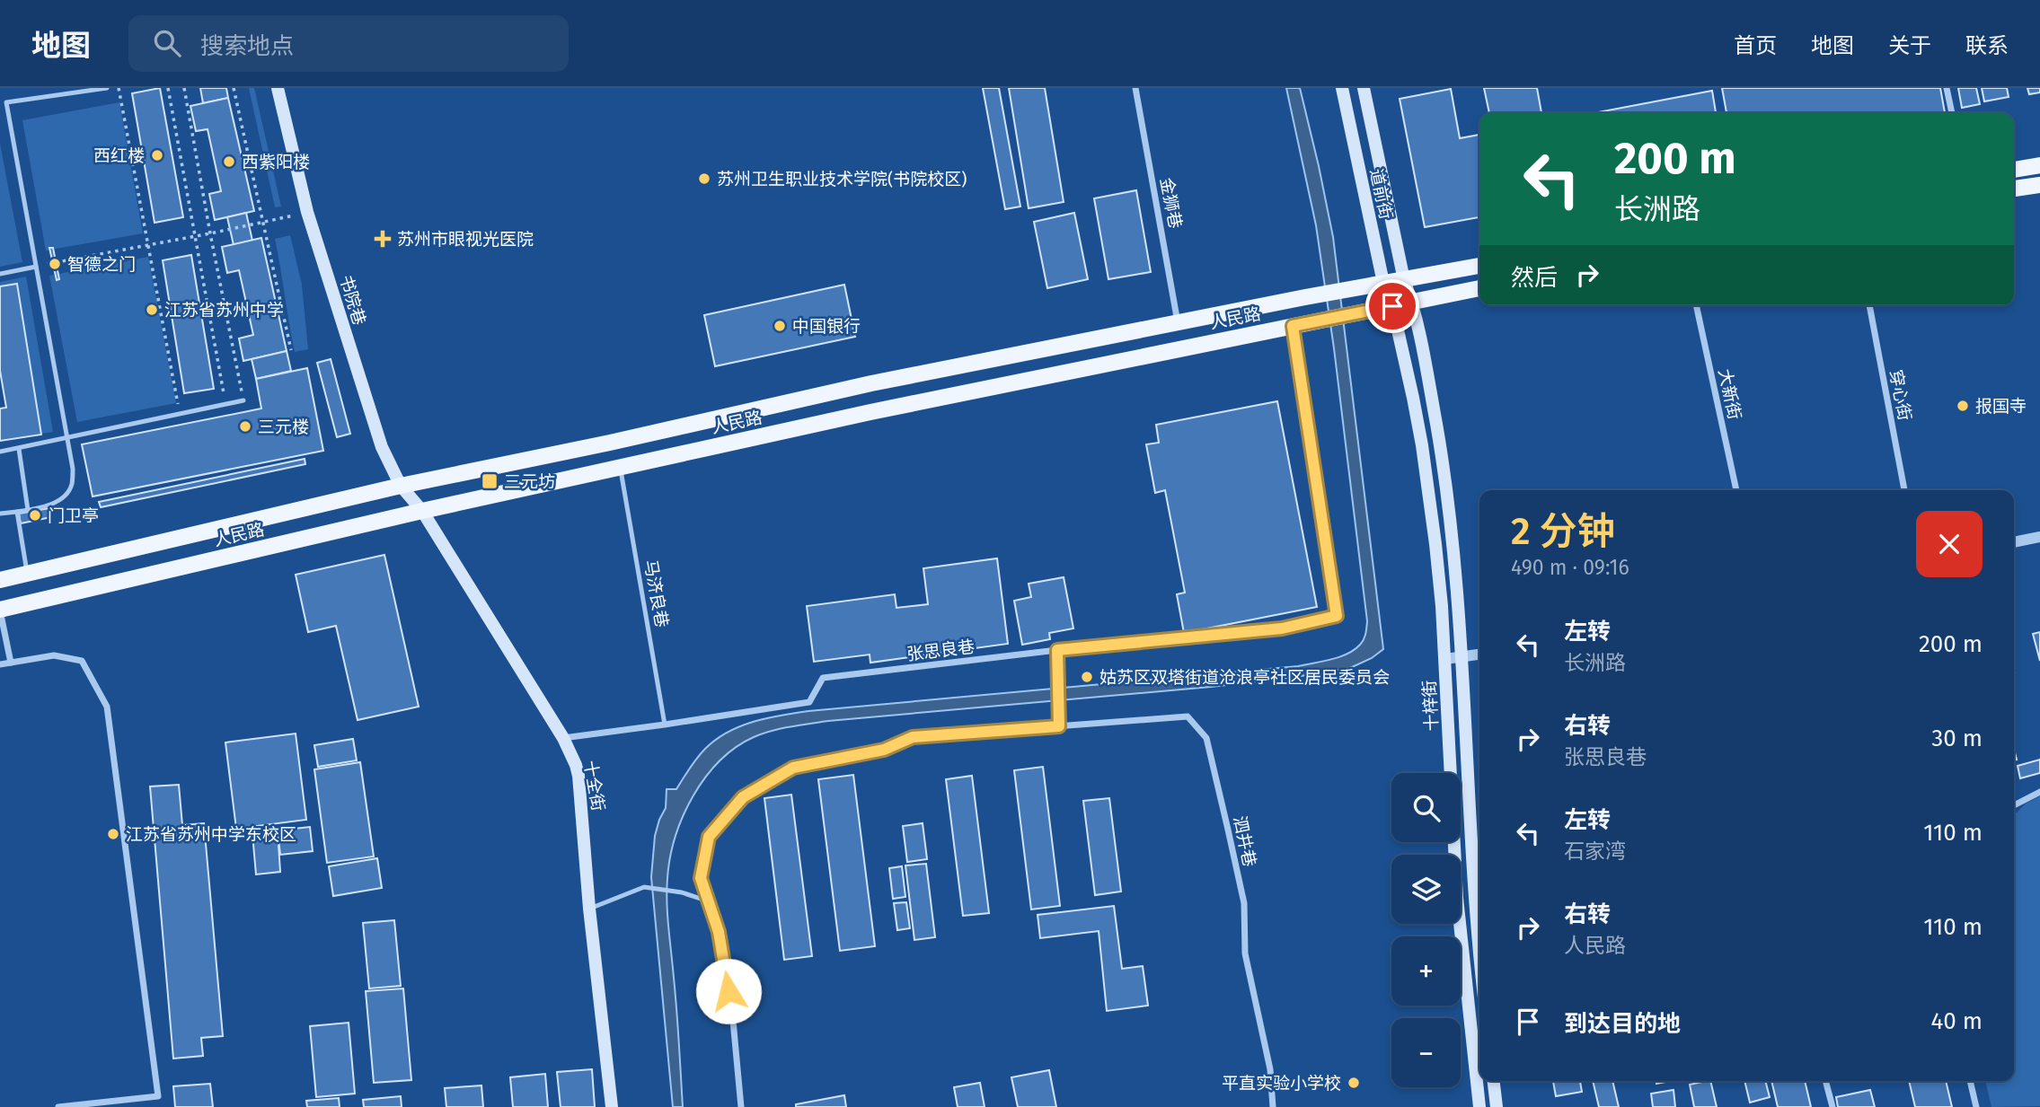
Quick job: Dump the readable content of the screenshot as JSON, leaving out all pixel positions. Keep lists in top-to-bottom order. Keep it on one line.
{"streets":{"main road":["道前街","书院巷","人民路","十梓街","十全街"],"street":["金狮巷","大新街","穿心街","张思良巷","泗井巷"],"lane":["马济良巷"]},"crossings":[["道前街","人民路"],["道前街","十梓街"],["金狮巷","人民路"],["书院巷","人民路"],["书院巷","十全街"],["人民路","马济良巷"],["人民路","张思良巷"],["人民路","十梓街"],["人民路","十全街"],["马济良巷","张思良巷"],["张思良巷","十全街"]],"places":{"other":["西红楼","西紫阳楼","苏州卫生职业技术学院(书院校区)","智德之门","江苏省苏州中学","中国银行","报国寺","三元楼","门卫亭","姑苏区双塔街道沧浪亭社区居民委员会","江苏省苏州中学东校区","平直实验小学校"],"health":["苏州市眼视光医院"],"transit":["三元坊"]},"page":{"header":"地图","search":"搜索地点","nav":["首页","地图","关于","联系"],"turn":["200 m","长洲路"],"then":"然后","heading":["2 分钟","490 m · 09:16"],"list":[{"name":"左转","note":"长洲路","value":"200 m"},{"name":"右转","note":"张思良巷","value":"30 m"},{"name":"左转","note":"石家湾","value":"110 m"},{"name":"右转","note":"人民路","value":"110 m"},{"name":"到达目的地","value":"40 m"}],"map_buttons":["+","−"]}}
